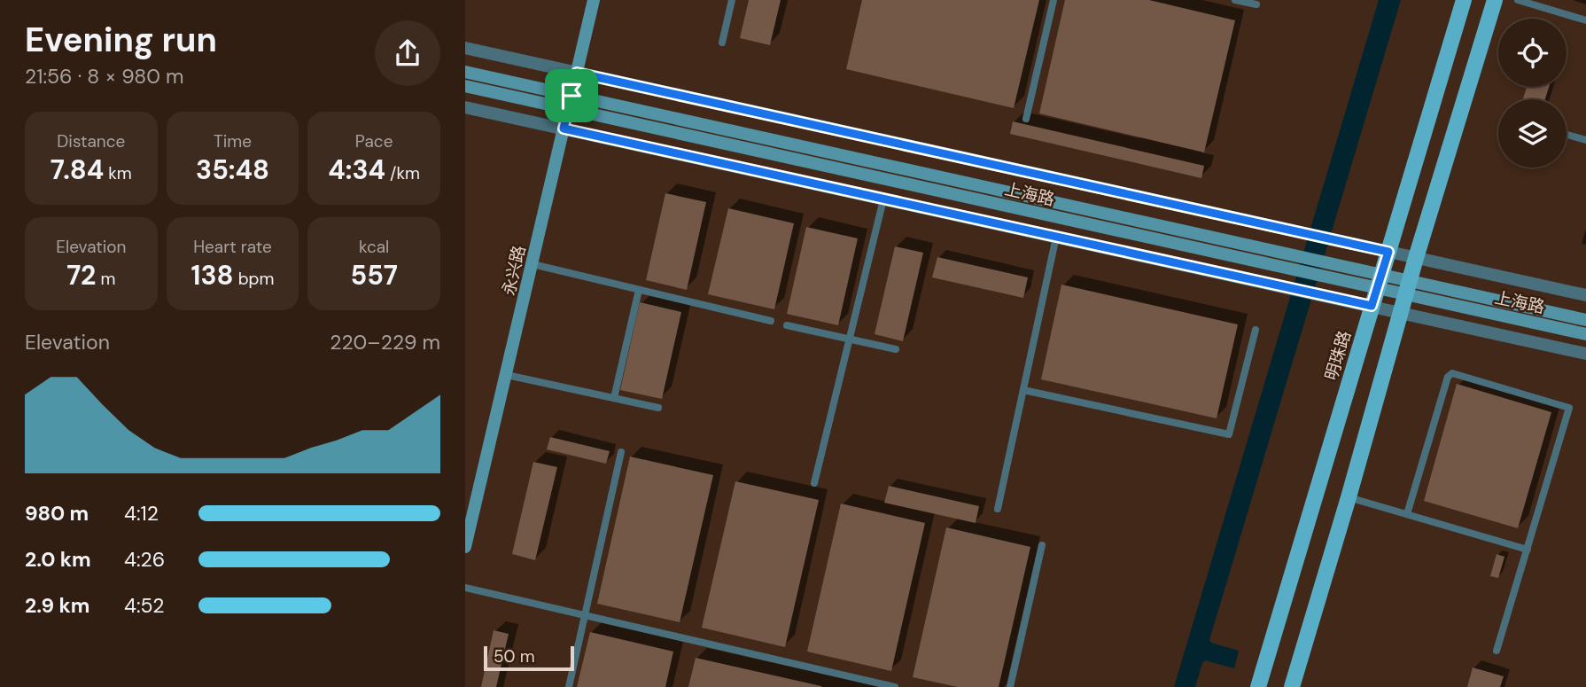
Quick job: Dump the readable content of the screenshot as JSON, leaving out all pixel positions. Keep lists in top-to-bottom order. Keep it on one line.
{"streets":{"main road":["上海路","永兴路","明珠路"]},"crossings":[["上海路","永兴路"],["上海路","明珠路"]],"scale_bar":"50 m","page":{"heading":["Evening run","21:56 · 8 × 980 m"],"stats":[["Distance","7.84 km"],["Time","35:48"],["Pace","4:34 /km"],["Elevation","72 m"],["Heart rate","138 bpm"],["kcal","557"]],"chart":["Elevation","220–229 m"],"list":[{"name":"980 m","note":"4:12"},{"name":"2.0 km","note":"4:26"},{"name":"2.9 km","note":"4:52"}],"scale":"50 m"}}
